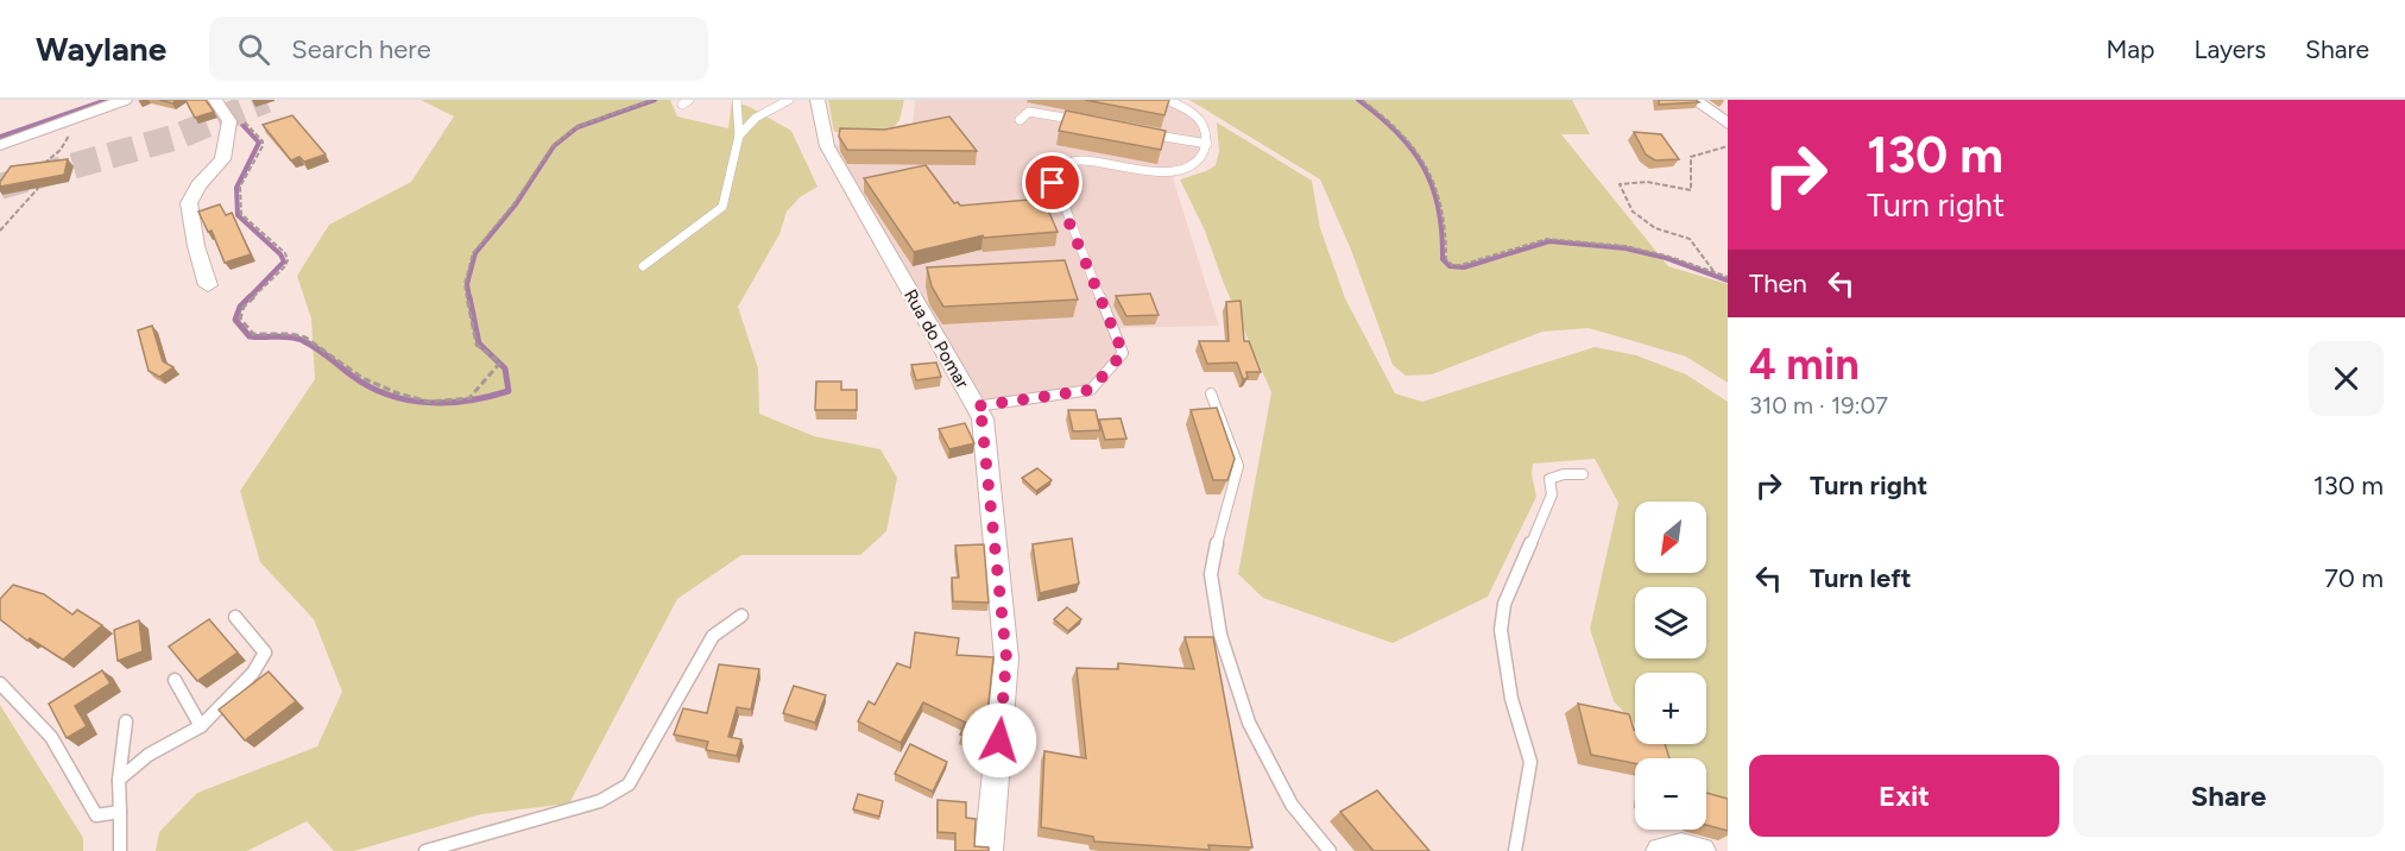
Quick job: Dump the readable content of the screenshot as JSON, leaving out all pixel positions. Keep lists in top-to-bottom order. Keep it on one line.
{"streets":{"street":["Rua do Pomar"]},"north":"bottom left","page":{"header":"Waylane","search":"Search here","nav":["Map","Layers","Share"],"turn":["130 m","Turn right"],"then":"Then","heading":["4 min","310 m · 19:07"],"list":[{"name":"Turn right","value":"130 m"},{"name":"Turn left","value":"70 m"}],"map_buttons":["+","−"],"buttons":["Exit","Share"]}}
